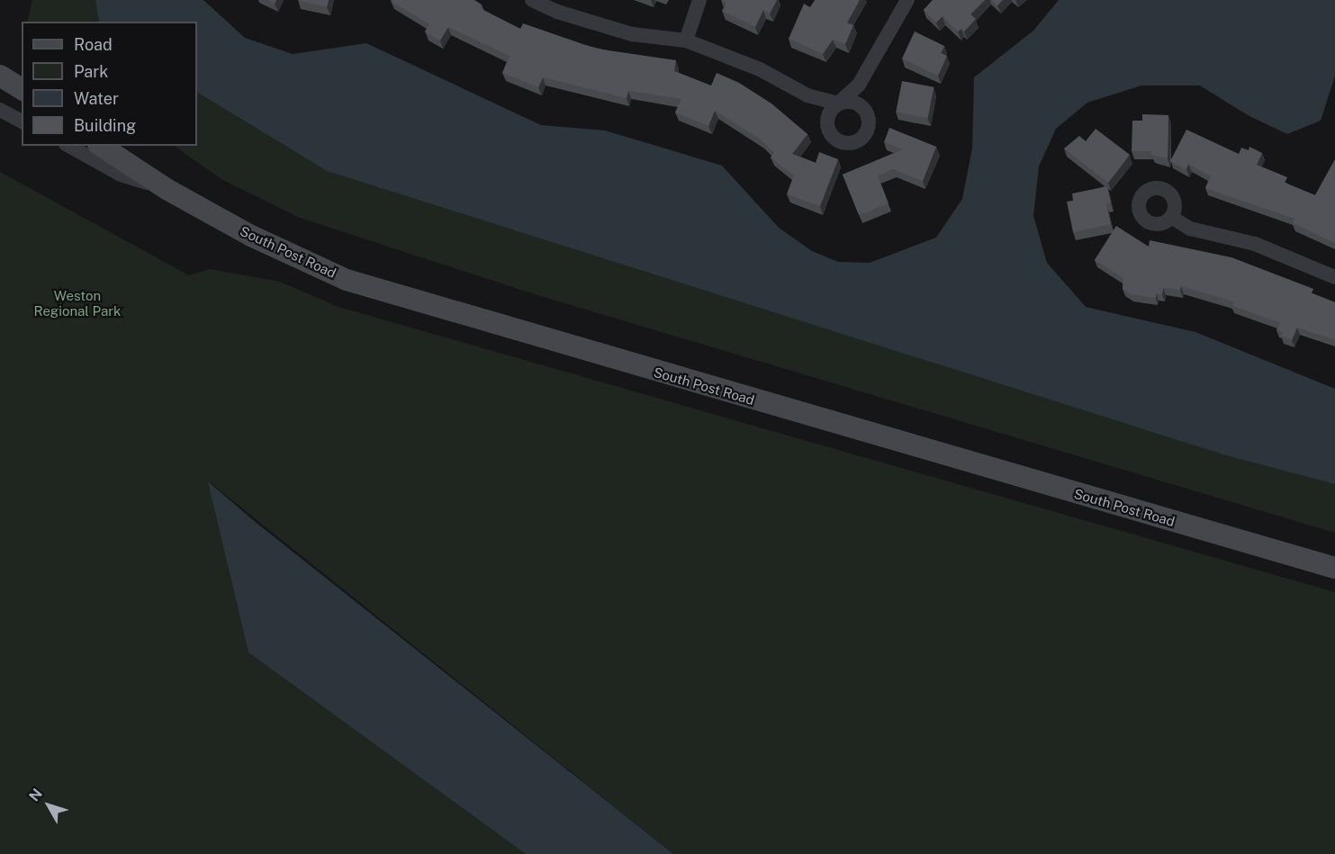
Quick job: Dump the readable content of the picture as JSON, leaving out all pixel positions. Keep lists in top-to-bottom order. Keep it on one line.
{"streets":{"street":["South Post Road"]},"parks":["Weston Regional Park"],"legend":["Road","Park","Water","Building"],"north":"top left"}
